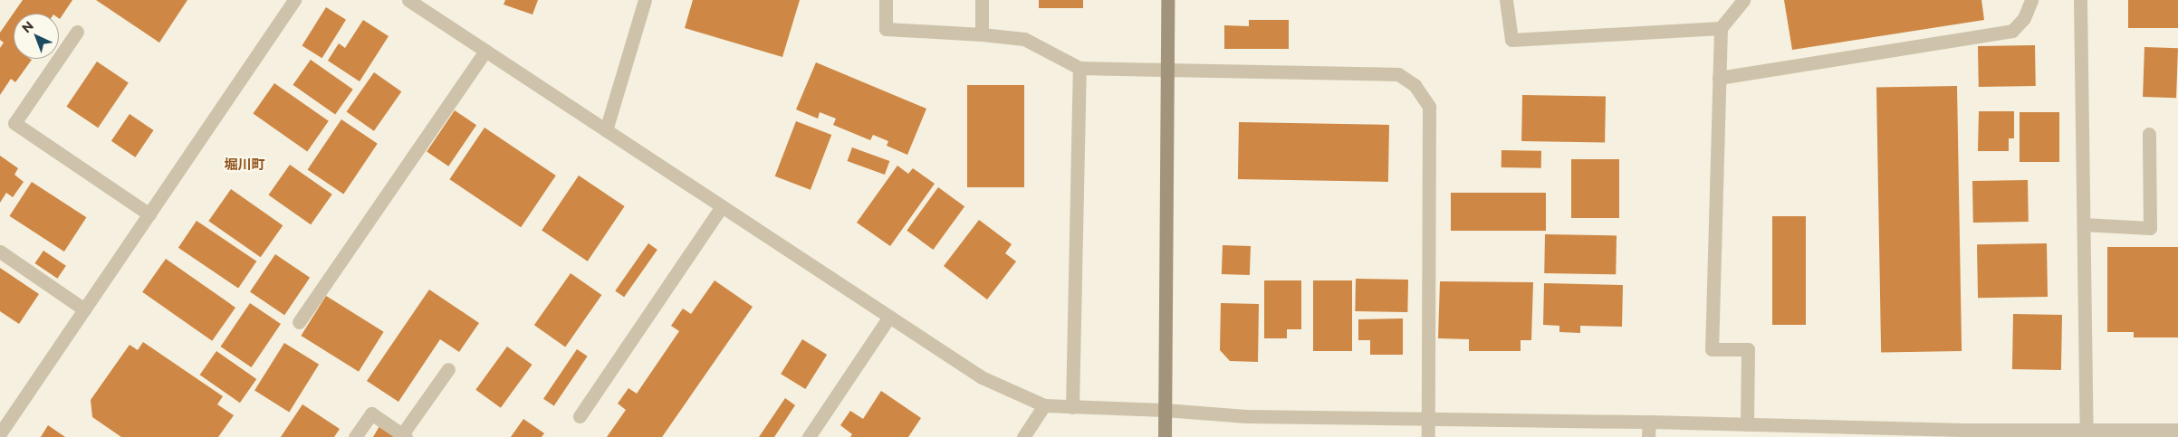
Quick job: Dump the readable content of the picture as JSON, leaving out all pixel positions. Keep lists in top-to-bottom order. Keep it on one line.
{"districts":["堀川町"],"north":"top left"}
